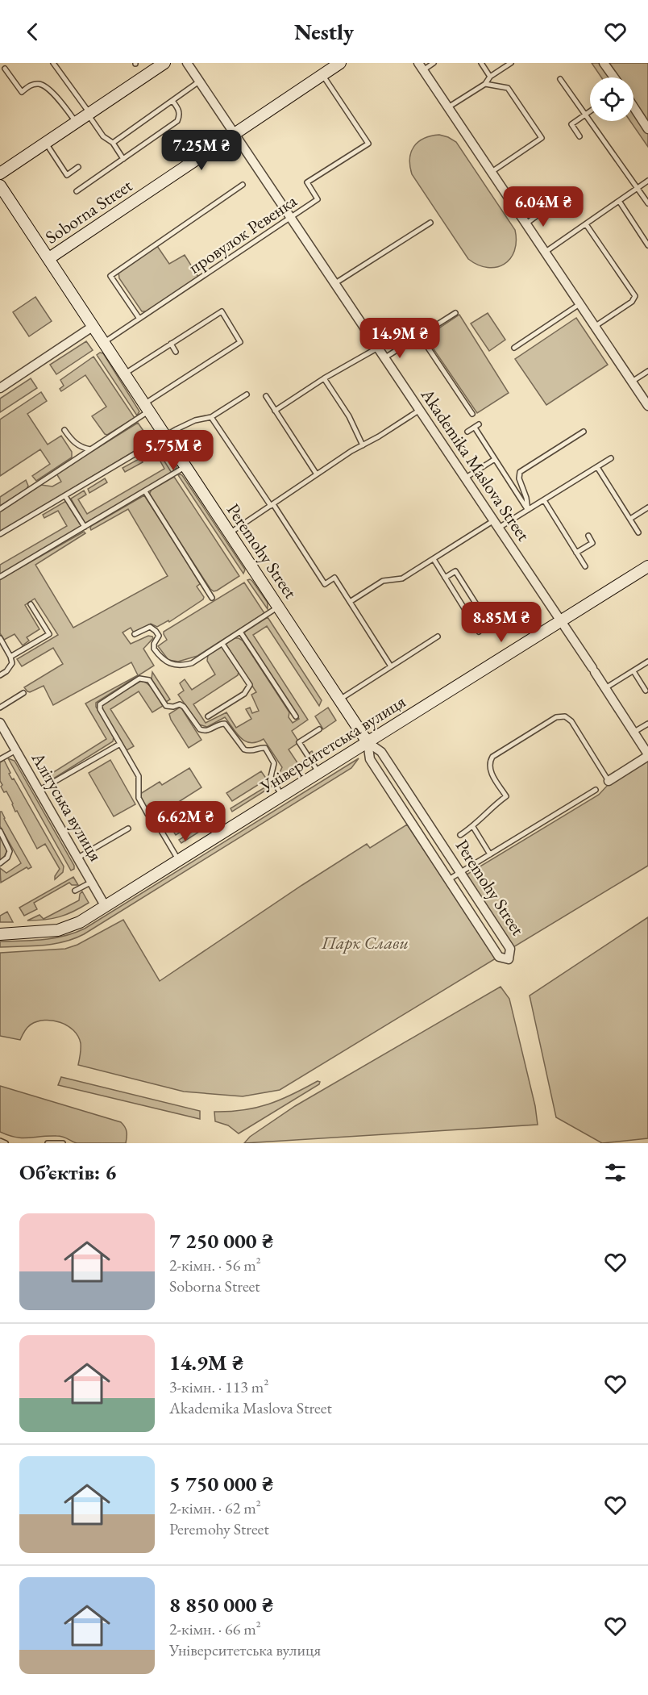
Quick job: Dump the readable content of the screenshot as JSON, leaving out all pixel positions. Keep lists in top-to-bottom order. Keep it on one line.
{"streets":{"main road":["Soborna Street","Peremohy Street","Університетська вулиця"],"street":["Akademika Maslova Street","Алітуська вулиця"],"lane":["провулок Ревенка"]},"crossings":[["Soborna Street","провулок Ревенка"],["Soborna Street","Akademika Maslova Street"],["Soborna Street","Peremohy Street"],["провулок Ревенка","Akademika Maslova Street"],["провулок Ревенка","Peremohy Street"],["Akademika Maslova Street","Університетська вулиця"],["Peremohy Street","Університетська вулиця"],["Університетська вулиця","Алітуська вулиця"]],"parks":["Парк Слави"],"page":{"header":"Nestly","price":["7.25M ₴","6.04M ₴","14.9M ₴","5.75M ₴","8.85M ₴","6.62M ₴"],"heading":"Об’єктів: 6","list":[{"name":"7 250 000 ₴","note":"2-кімн. · 56 m² · Soborna Street"},{"name":"14.9M ₴","note":"3-кімн. · 113 m² · Akademika Maslova Street"},{"name":"5 750 000 ₴","note":"2-кімн. · 62 m² · Peremohy Street"},{"name":"8 850 000 ₴","note":"2-кімн. · 66 m² · Університетська вулиця"}]}}
